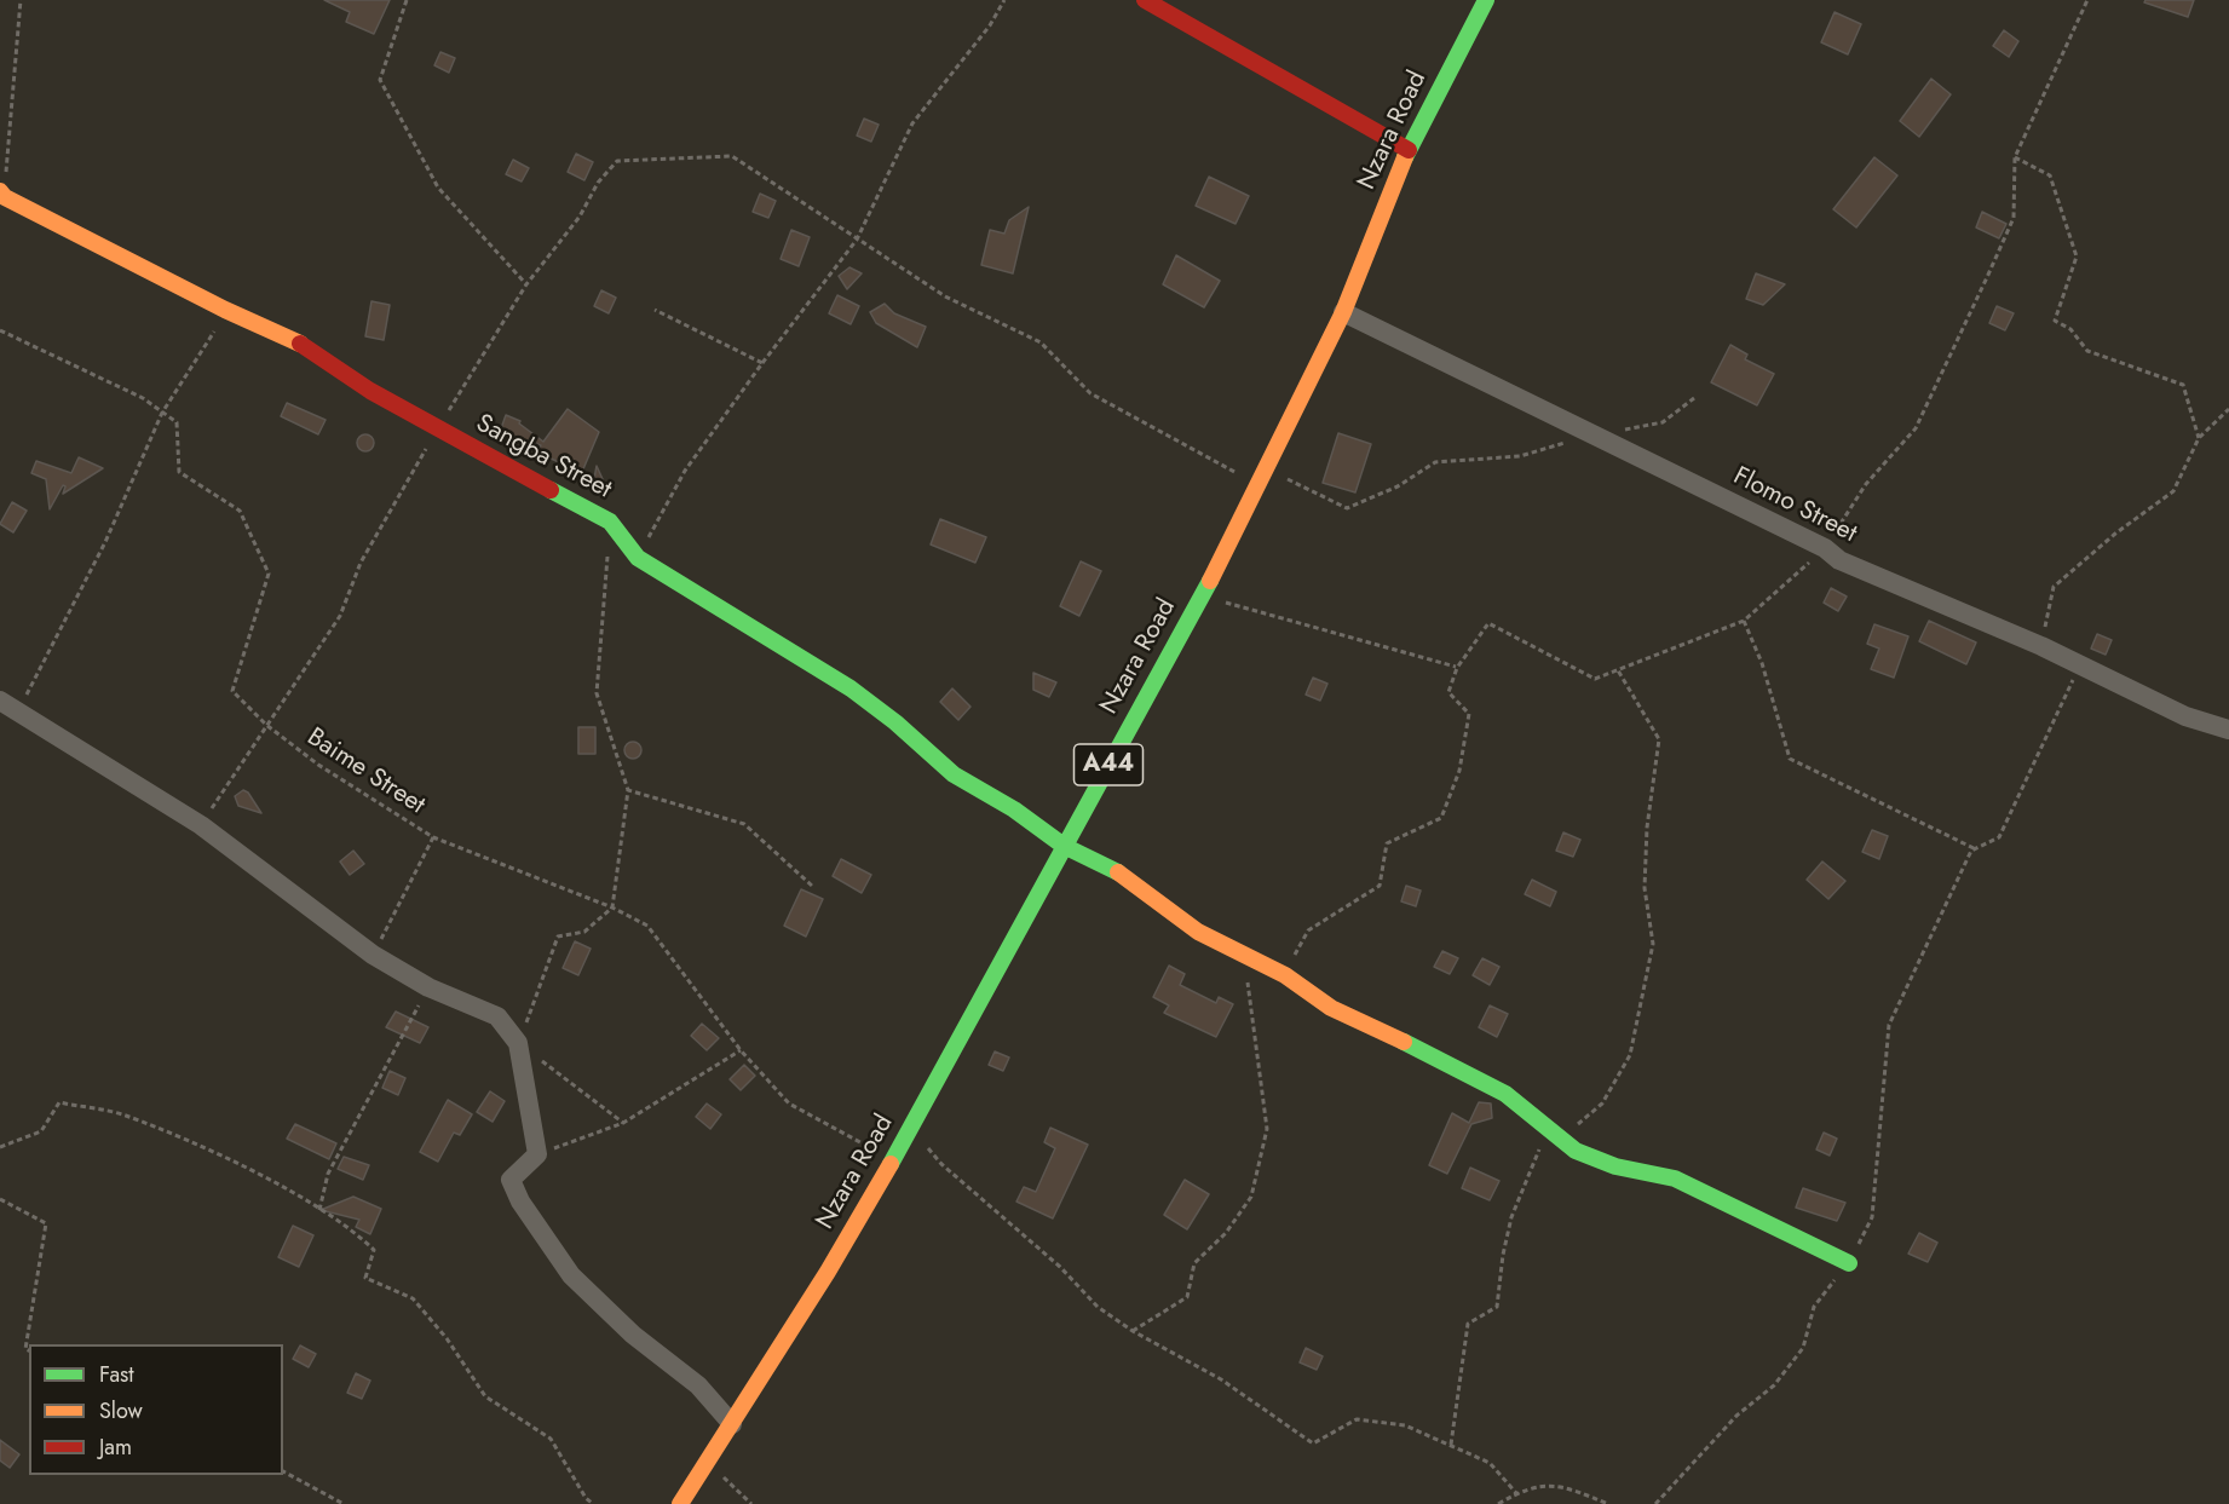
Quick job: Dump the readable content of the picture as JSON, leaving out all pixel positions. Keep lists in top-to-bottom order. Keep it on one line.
{"streets":{"street":["Nzara Road","Sangba Street","Flomo Street","A44"],"path":["Baime Street"]},"crossings":[["Nzara Road","Sangba Street"],["Nzara Road","Flomo Street"],["Nzara Road","Baime Street"]],"legend":["Fast","Slow","Jam"]}
